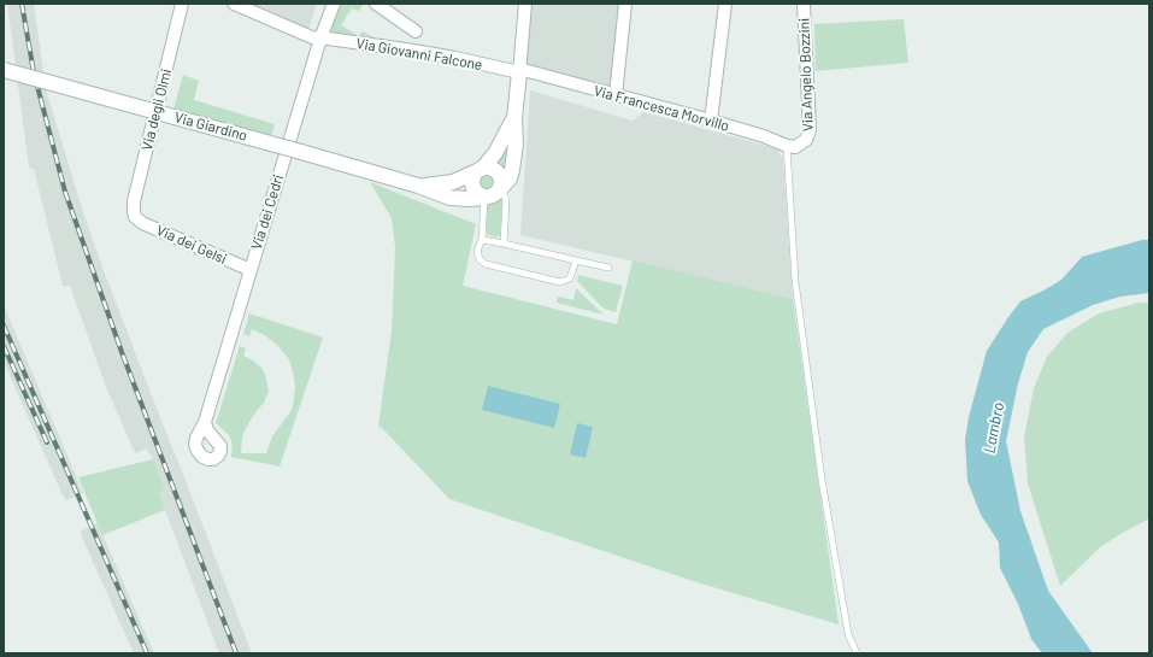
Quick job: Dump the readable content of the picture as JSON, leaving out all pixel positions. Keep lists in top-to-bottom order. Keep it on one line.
{"streets":{"street":["Via Giovanni Falcone","Via Angelo Bozzini","Via Francesca Morvillo","Via degli Olmi","Via Giardino","Via dei Cedri","Via dei Gelsi"]},"crossings":[["Via Giovanni Falcone","Via Francesca Morvillo"],["Via Giovanni Falcone","Via Giardino"],["Via Giovanni Falcone","Via dei Cedri"],["Via Angelo Bozzini","Via Francesca Morvillo"],["Via Francesca Morvillo","Via Giardino"],["Via degli Olmi","Via dei Gelsi"],["Via dei Cedri","Via dei Gelsi"]],"water":["Lambro"]}
